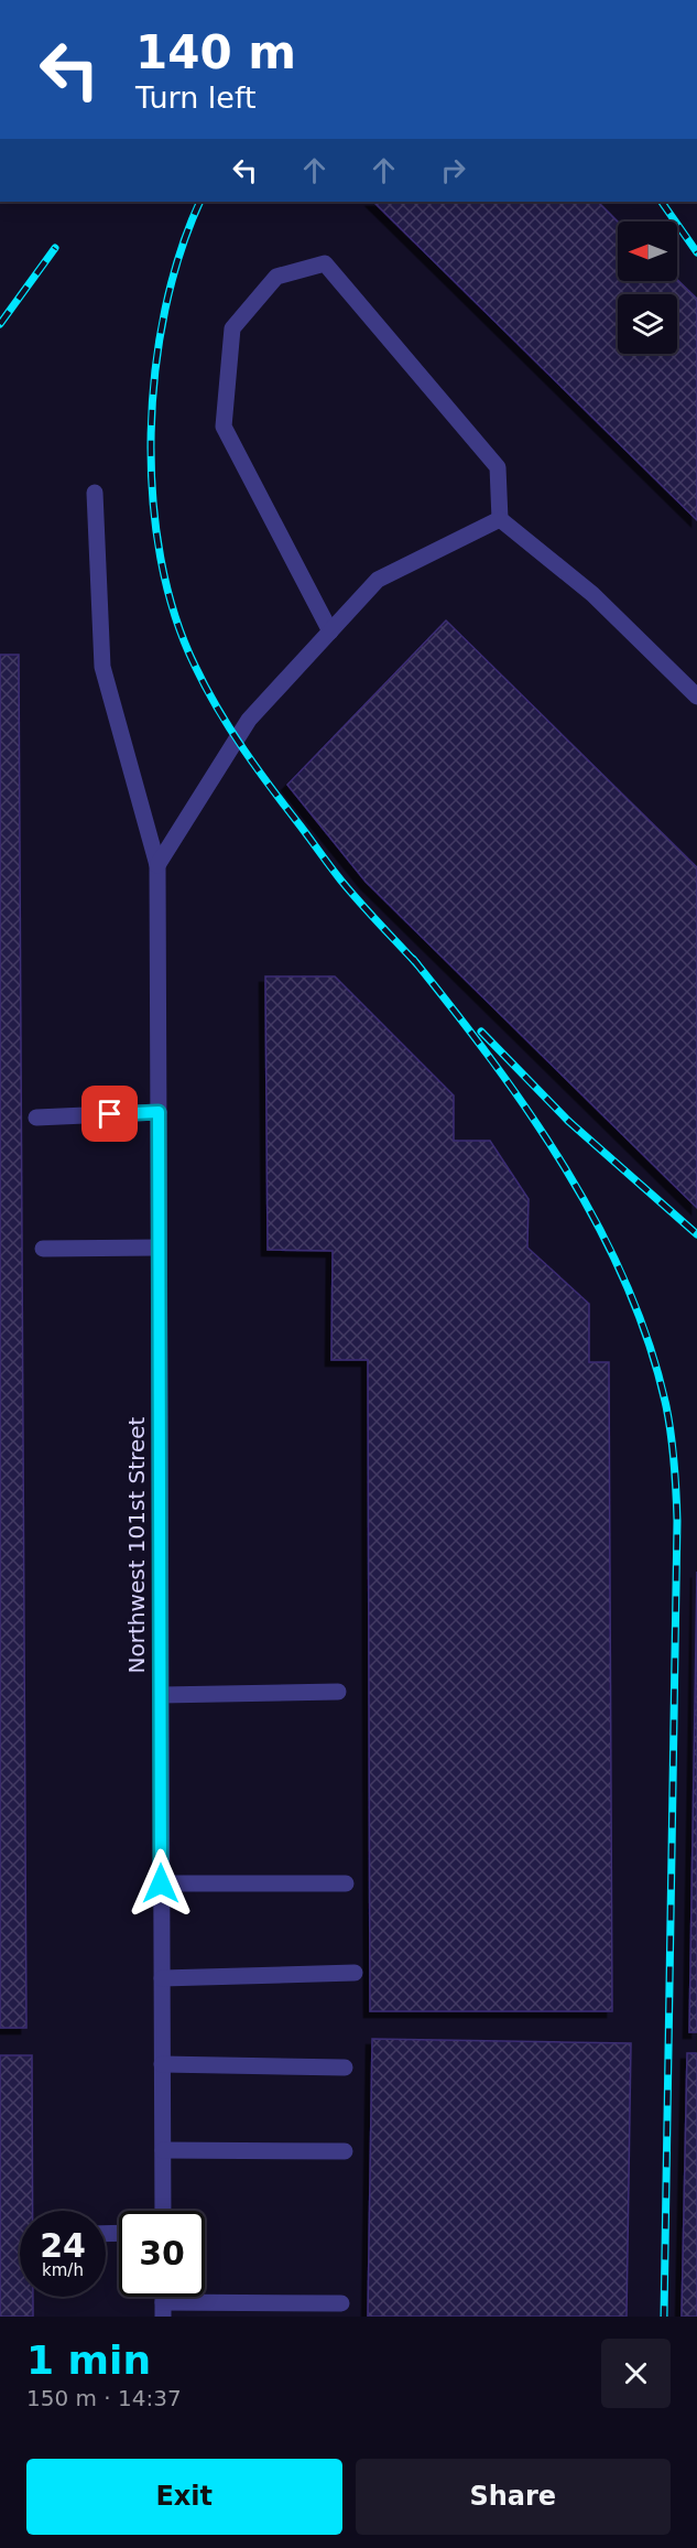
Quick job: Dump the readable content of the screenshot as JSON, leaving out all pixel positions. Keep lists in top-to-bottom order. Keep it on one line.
{"streets":{"street":["Northwest 101st Street"]},"north":"left","page":{"turn":["140 m","Turn left"],"speed":"24 km/h","limit":"30","heading":["1 min","150 m · 14:37"],"buttons":["Exit","Share"]}}
